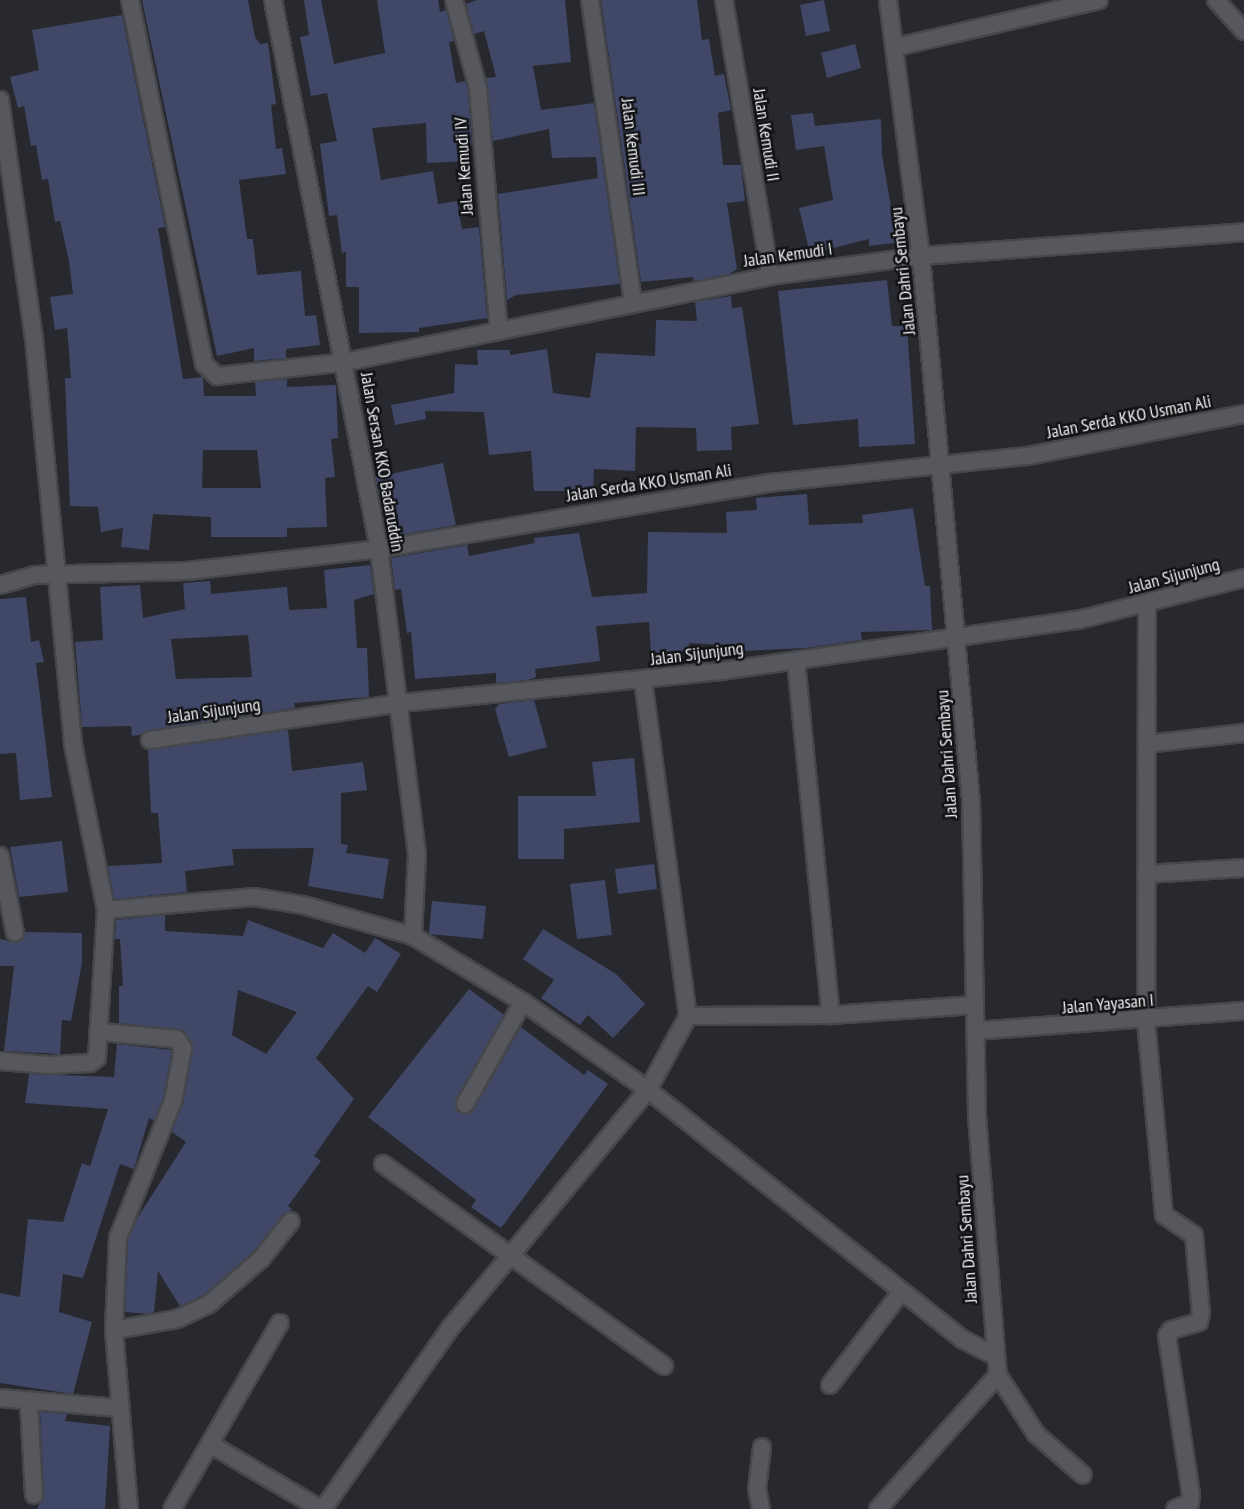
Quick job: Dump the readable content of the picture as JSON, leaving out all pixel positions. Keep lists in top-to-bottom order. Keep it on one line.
{"streets":{"street":["Jalan Kemudi II","Jalan Kemudi III","Jalan Kemudi IV","Jalan Kemudi I","Jalan Dahri Sembayu","Jalan Serda KKO Usman Ali","Jalan Sersan KKO Badaruddin","Jalan Sijunjung","Jalan Yayasan I"]},"crossings":[["Jalan Kemudi II","Jalan Kemudi I"],["Jalan Kemudi III","Jalan Kemudi I"],["Jalan Kemudi IV","Jalan Kemudi I"],["Jalan Kemudi I","Jalan Dahri Sembayu"],["Jalan Kemudi I","Jalan Sersan KKO Badaruddin"],["Jalan Dahri Sembayu","Jalan Serda KKO Usman Ali"],["Jalan Dahri Sembayu","Jalan Sijunjung"],["Jalan Dahri Sembayu","Jalan Yayasan I"],["Jalan Serda KKO Usman Ali","Jalan Sersan KKO Badaruddin"],["Jalan Sersan KKO Badaruddin","Jalan Sijunjung"]]}
